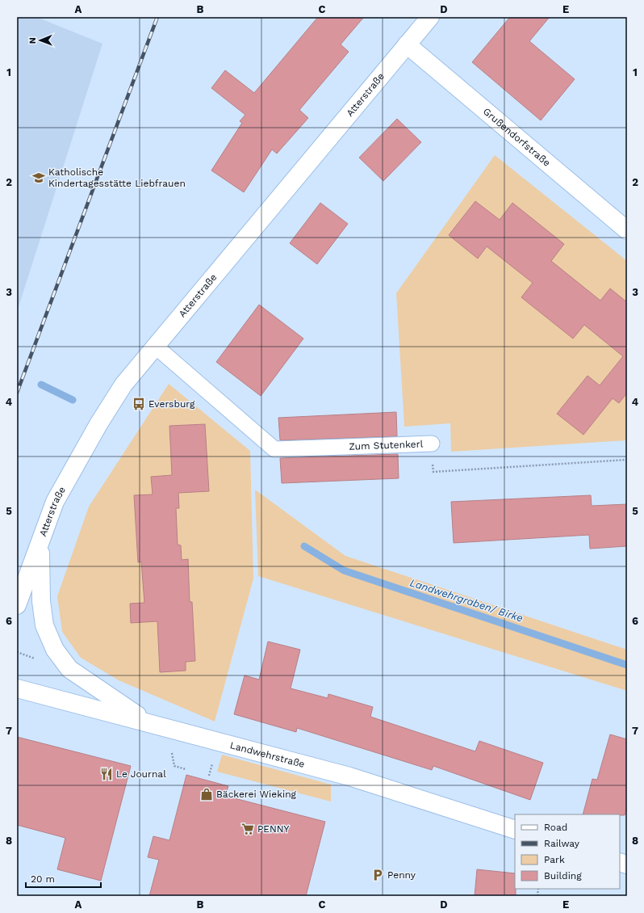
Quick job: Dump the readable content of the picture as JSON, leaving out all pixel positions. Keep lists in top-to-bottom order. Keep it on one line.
{"streets":{"street":["Atterstraße","Grußendorfstraße","Landwehrstraße"],"lane":["Zum Stutenkerl"]},"crossings":[["Atterstraße","Grußendorfstraße"],["Atterstraße","Zum Stutenkerl"]],"water":["Landwehrgraben/ Birke"],"places":{"school or university":["Katholische Kindertagesstätte Liebfrauen"],"bus stop":["Eversburg"],"restaurant":["Le Journal"],"shop":["Bäckerei Wieking"],"supermarket":["PENNY"],"parking":["Penny"]},"legend":["Road","Railway","Park","Building"],"scale_bar":"20 m","north":"left","grid":{"columns":["A","B","C","D","E"],"rows":["1","2","3","4","5","6","7","8"]}}
